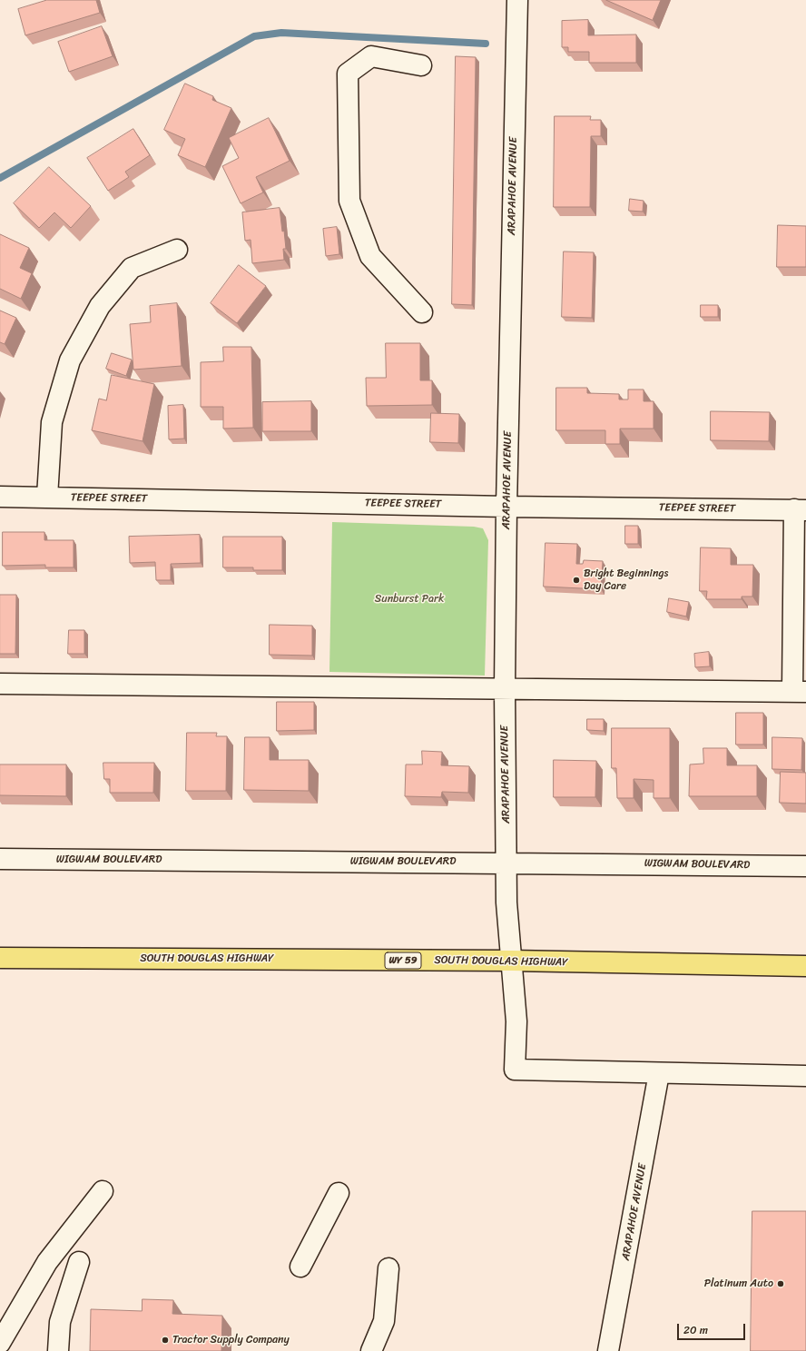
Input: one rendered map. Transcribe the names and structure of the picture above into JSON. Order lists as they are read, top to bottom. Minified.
{"streets":{"highway":["SOUTH DOUGLAS HIGHWAY","WY 59"],"street":["ARAPAHOE AVENUE","TEEPEE STREET","WIGWAM BOULEVARD"]},"crossings":[["ARAPAHOE AVENUE","TEEPEE STREET"],["ARAPAHOE AVENUE","WIGWAM BOULEVARD"],["ARAPAHOE AVENUE","SOUTH DOUGLAS HIGHWAY"]],"parks":["Sunburst Park"],"places":["Bright Beginnings Day Care","Platinum Auto","Tractor Supply Company"],"scale_bar":"20 m"}
